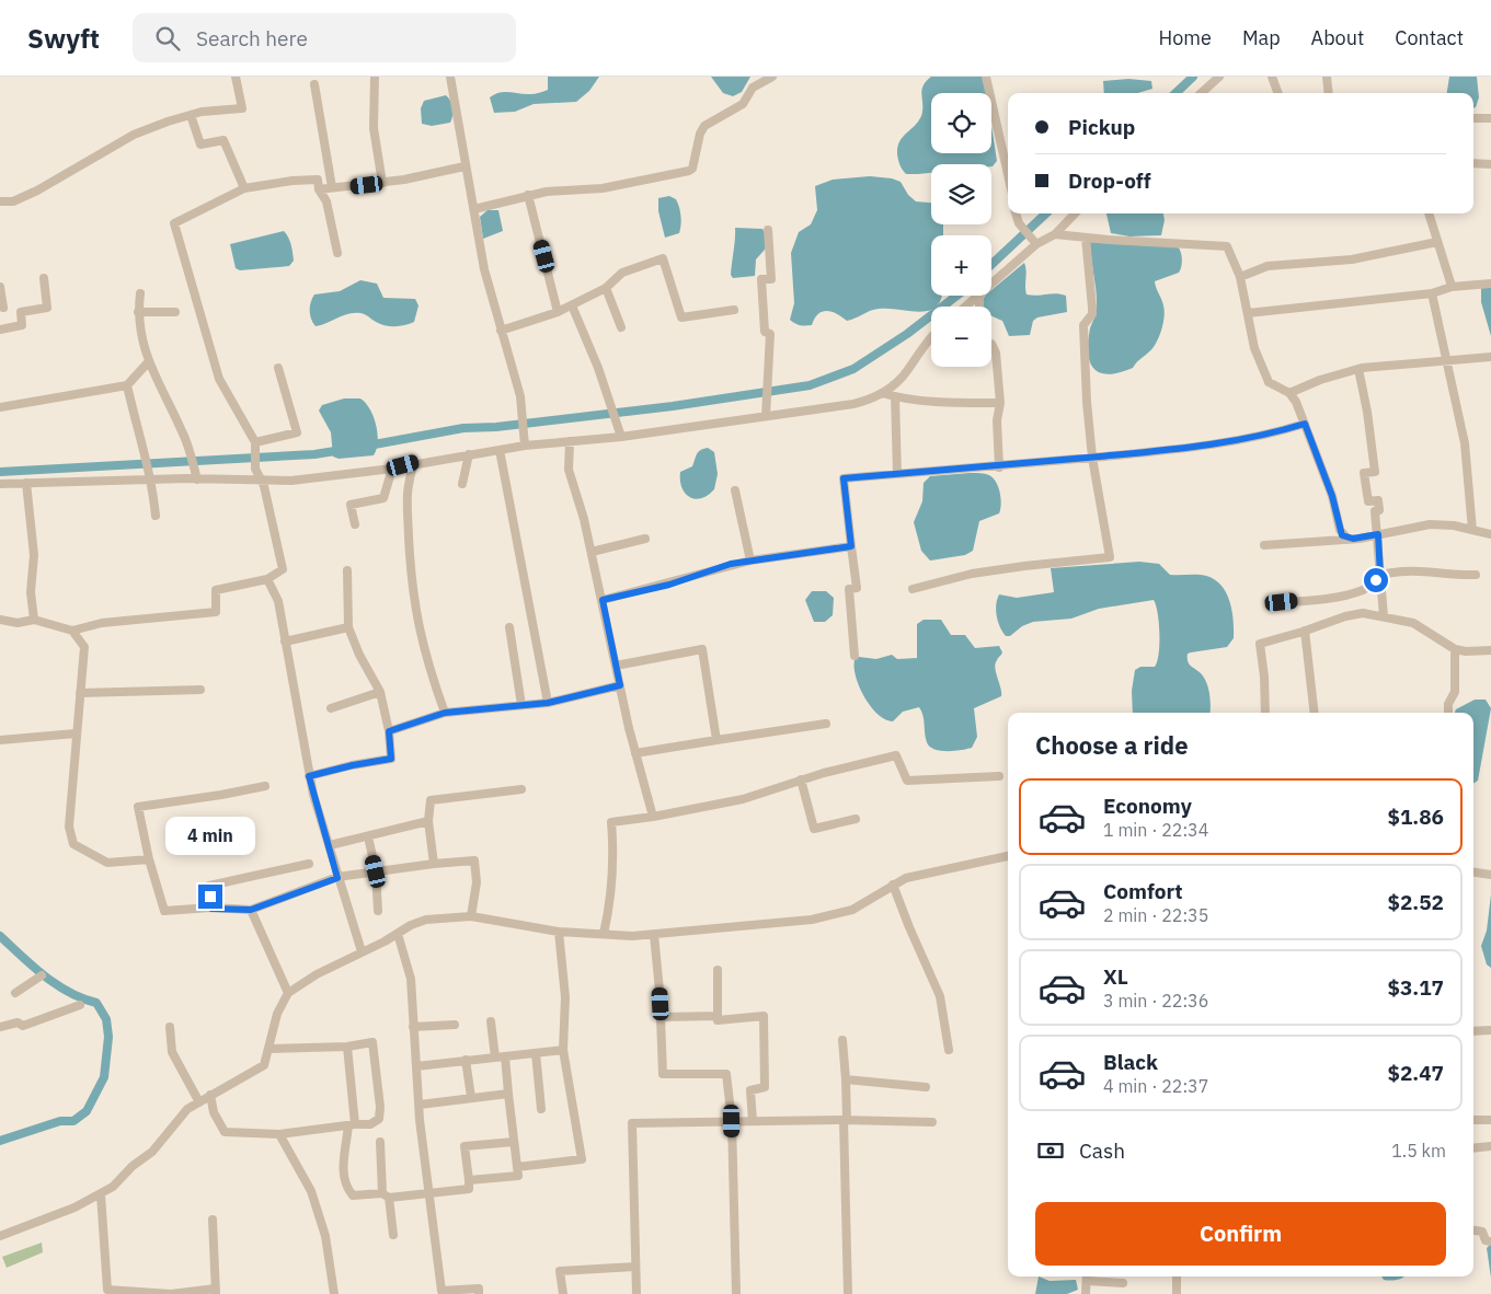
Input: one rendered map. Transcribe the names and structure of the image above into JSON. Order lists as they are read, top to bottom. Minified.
{"page":{"header":"Swyft","search":"Search here","nav":["Home","Map","About","Contact"],"map_buttons":["+","−"],"banner":["Pickup","Drop-off"],"heading":"Choose a ride","list":[{"name":"Economy","note":"1 min · 22:34","value":"$1.86"},{"name":"Comfort","note":"2 min · 22:35","value":"$2.52"},{"name":"XL","note":"3 min · 22:36","value":"$3.17"},{"name":"Black","note":"4 min · 22:37","value":"$2.47"}],"bubble":"4 min","pay":["Cash","1.5 km"],"buttons":"Confirm"}}
